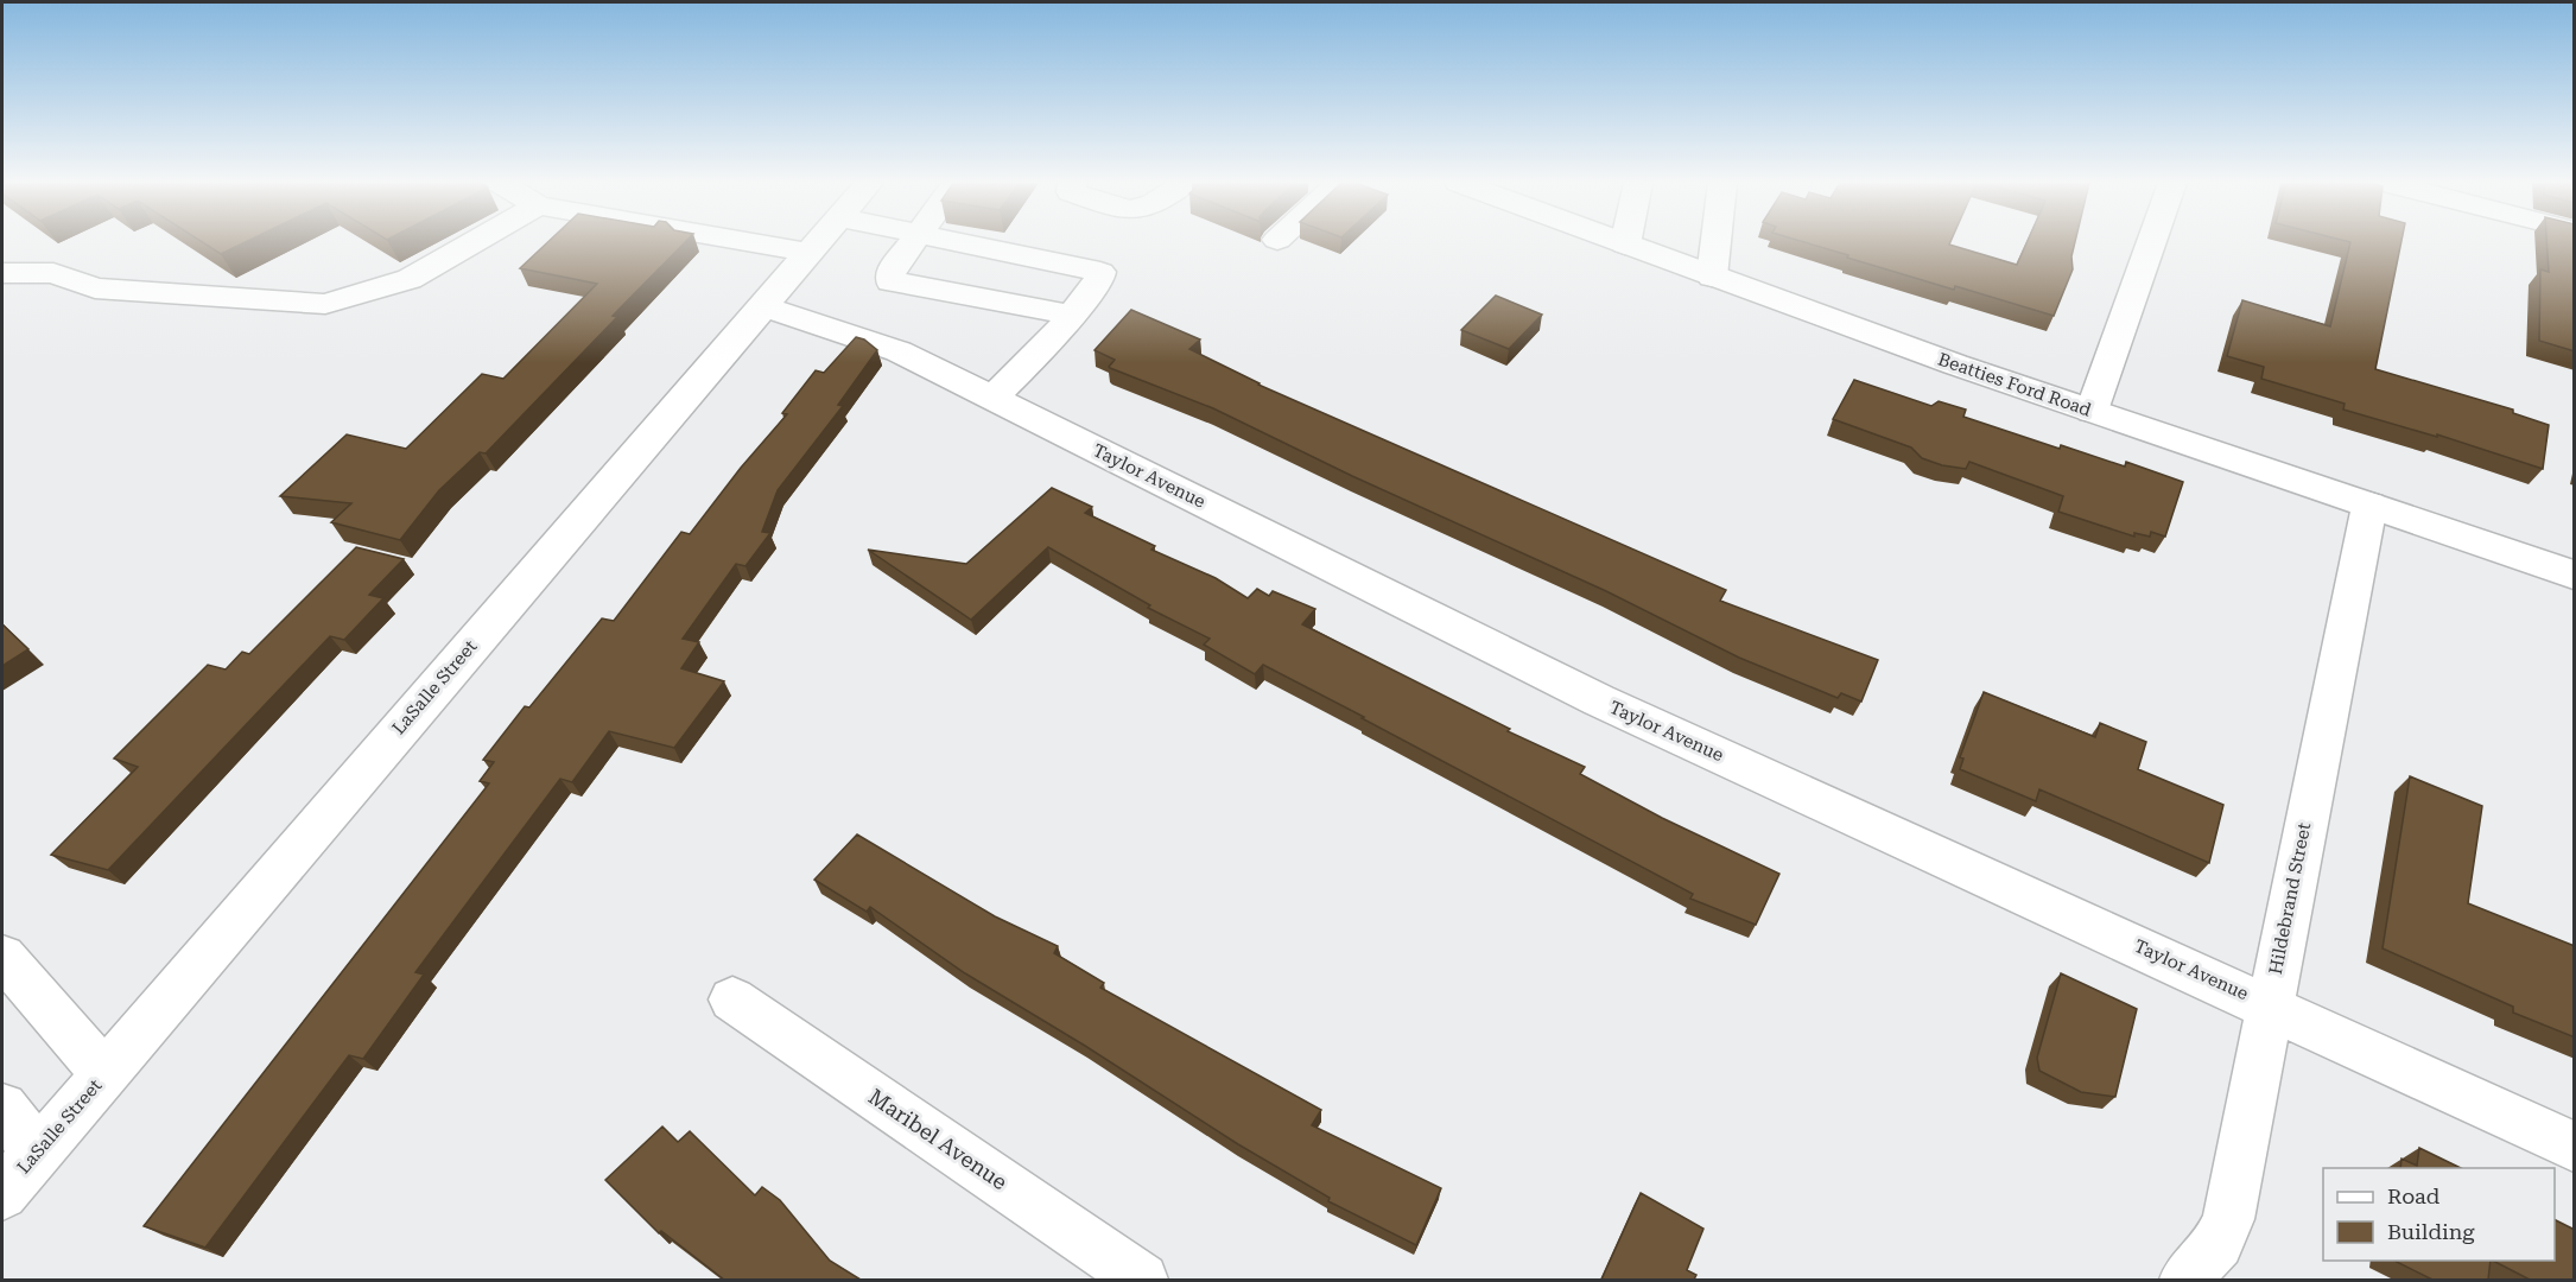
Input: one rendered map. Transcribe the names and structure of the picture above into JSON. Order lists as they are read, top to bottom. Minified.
{"streets":{"street":["Beatties Ford Road","Taylor Avenue","LaSalle Street","Hildebrand Street","Maribel Avenue"]},"crossings":[["Beatties Ford Road","Hildebrand Street"],["Taylor Avenue","LaSalle Street"],["Taylor Avenue","Hildebrand Street"]],"legend":["Road","Building"]}
